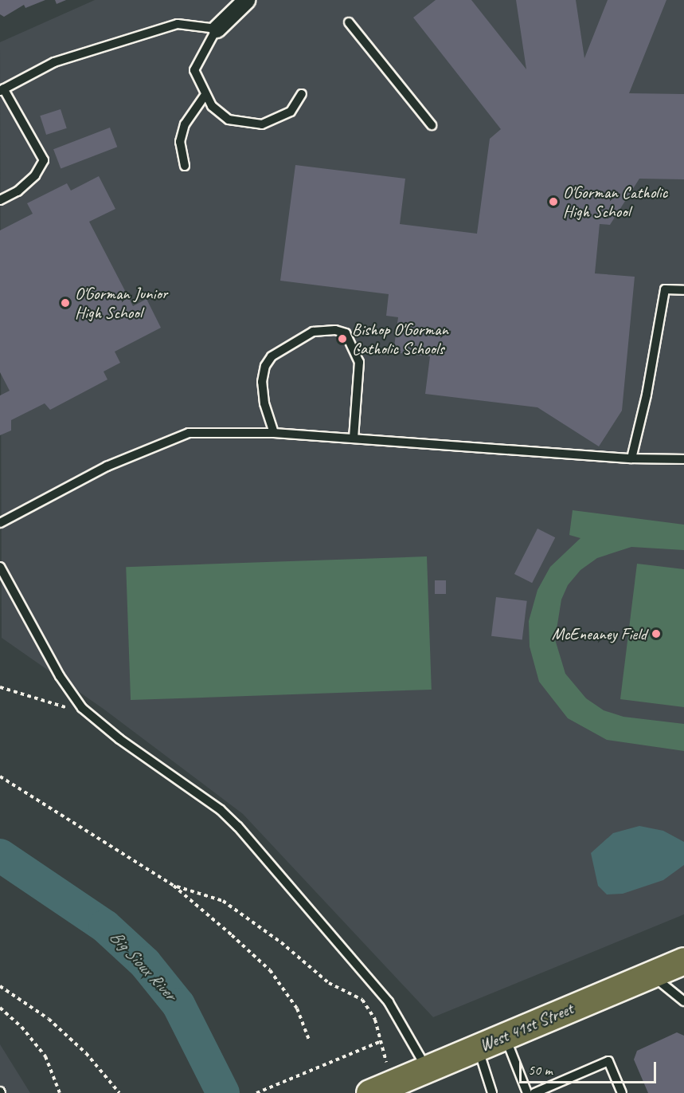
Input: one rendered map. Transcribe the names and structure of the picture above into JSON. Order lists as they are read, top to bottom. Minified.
{"streets":{"main road":["West 41st Street"]},"water":["Big Sioux River"],"places":["O'Gorman Catholic High School","O'Gorman Junior High School","Bishop O'Gorman Catholic Schools","McEneaney Field"],"scale_bar":"50 m"}
